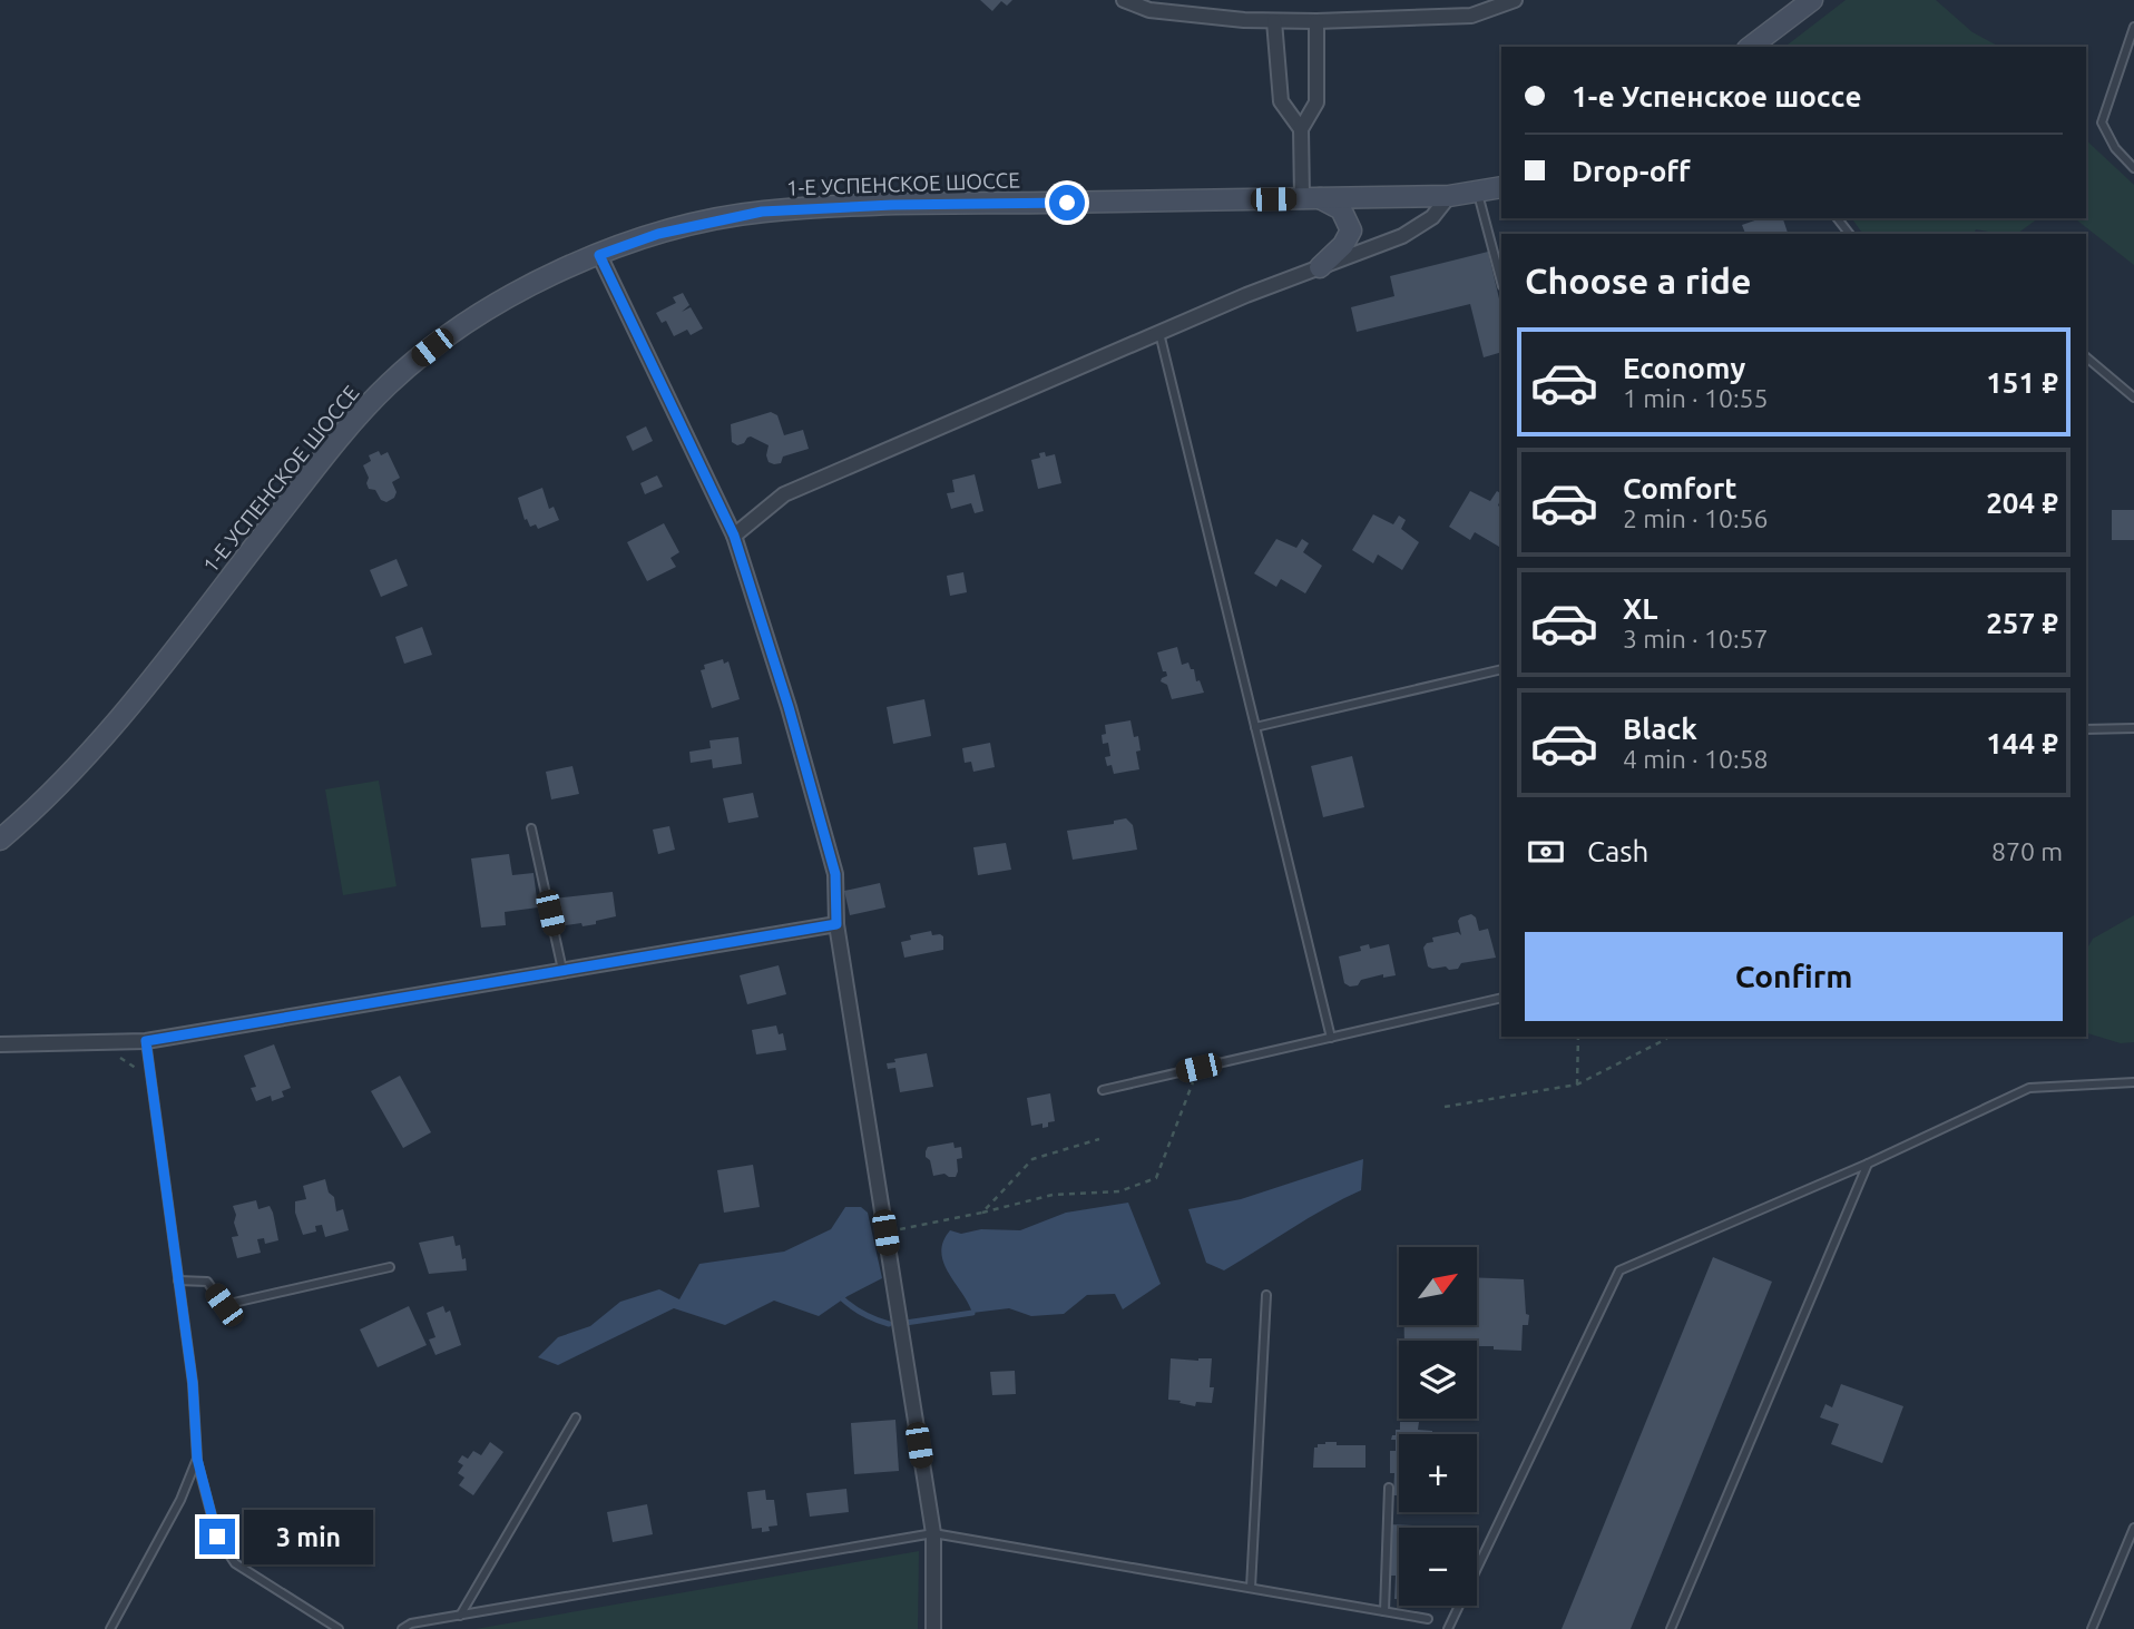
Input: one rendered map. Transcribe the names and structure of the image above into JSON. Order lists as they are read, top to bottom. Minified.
{"streets":{"main road":["1-Е УСПЕНСКОЕ ШОССЕ"]},"north":"top right","page":{"banner":["1-е Успенское шоссе","Drop-off"],"heading":"Choose a ride","list":[{"name":"Economy","note":"1 min · 10:55","value":"151 ₽"},{"name":"Comfort","note":"2 min · 10:56","value":"204 ₽"},{"name":"XL","note":"3 min · 10:57","value":"257 ₽"},{"name":"Black","note":"4 min · 10:58","value":"144 ₽"}],"pay":["Cash","870 m"],"buttons":"Confirm","map_buttons":["+","−"],"bubble":"3 min"}}
